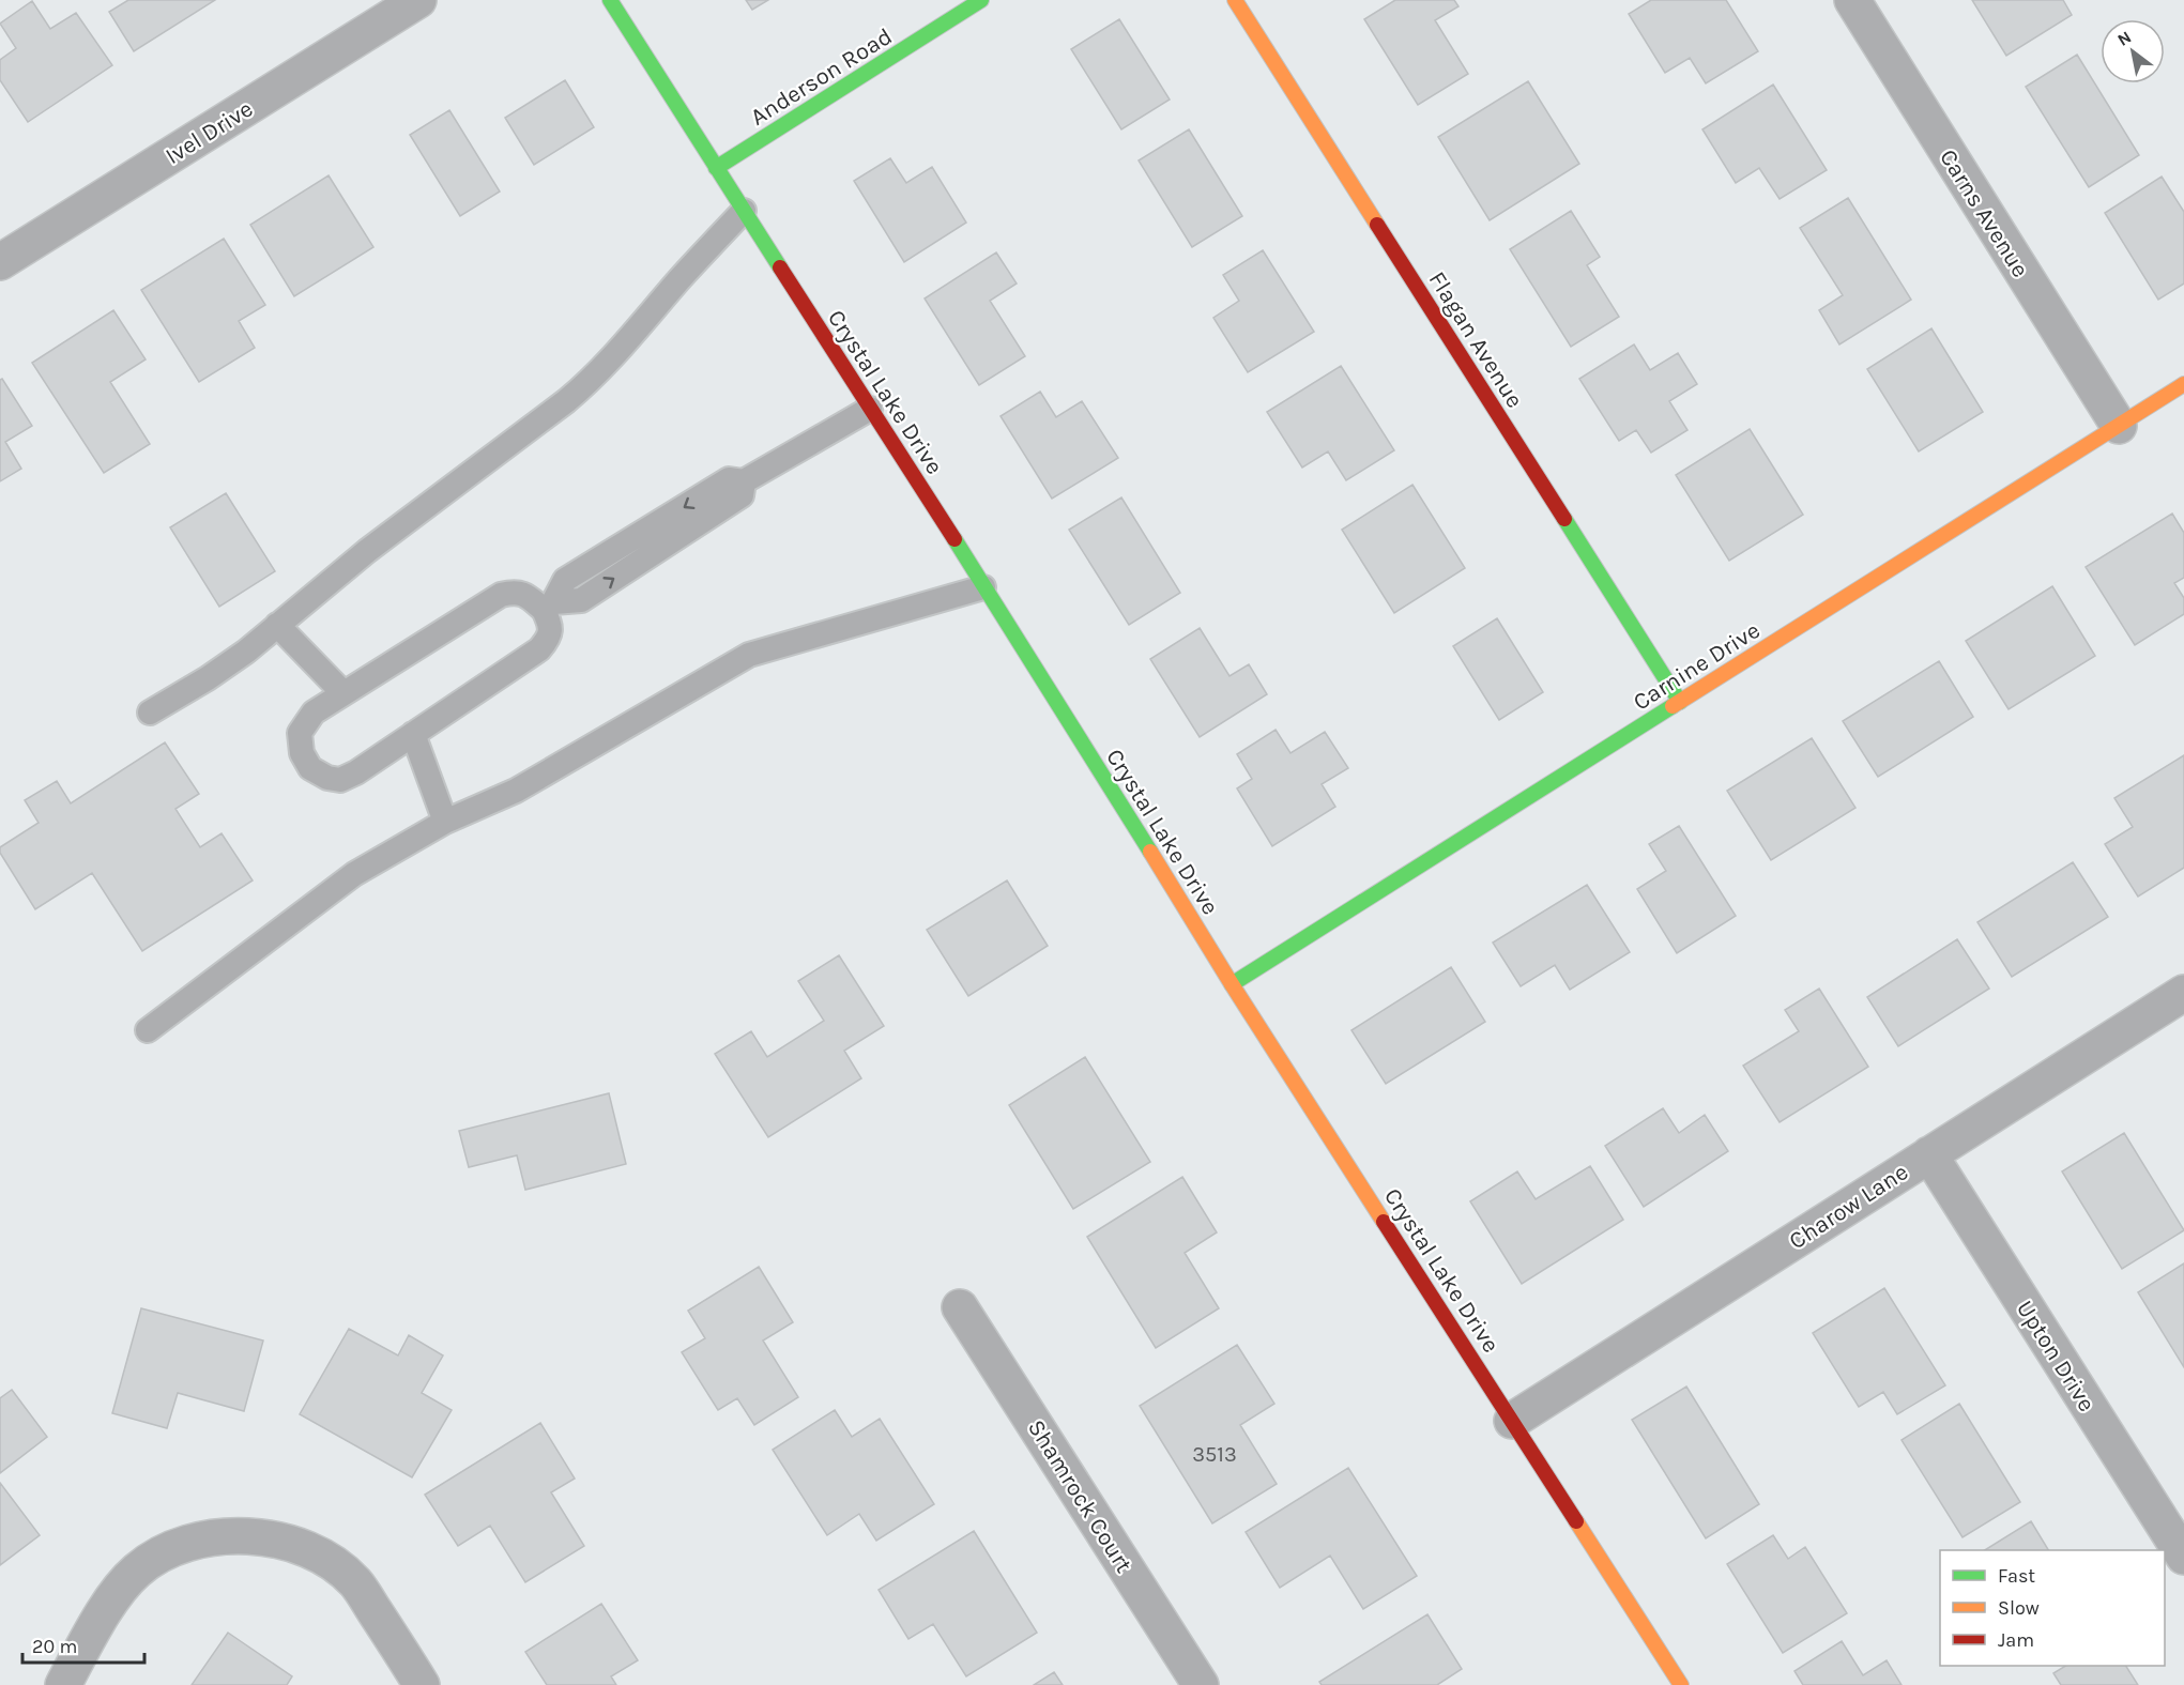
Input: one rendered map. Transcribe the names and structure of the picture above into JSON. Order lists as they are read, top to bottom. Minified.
{"streets":{"street":["Anderson Road","Ivel Drive","Carns Avenue","Flagan Avenue","Crystal Lake Drive","Carnine Drive","Charow Lane","Upton Drive","Shamrock Court"]},"crossings":[["Anderson Road","Crystal Lake Drive"],["Carns Avenue","Carnine Drive"],["Flagan Avenue","Carnine Drive"],["Crystal Lake Drive","Carnine Drive"],["Crystal Lake Drive","Charow Lane"],["Charow Lane","Upton Drive"]],"house_numbers":["3513"],"legend":["Fast","Slow","Jam"],"scale_bar":"20 m","north":"top left"}
